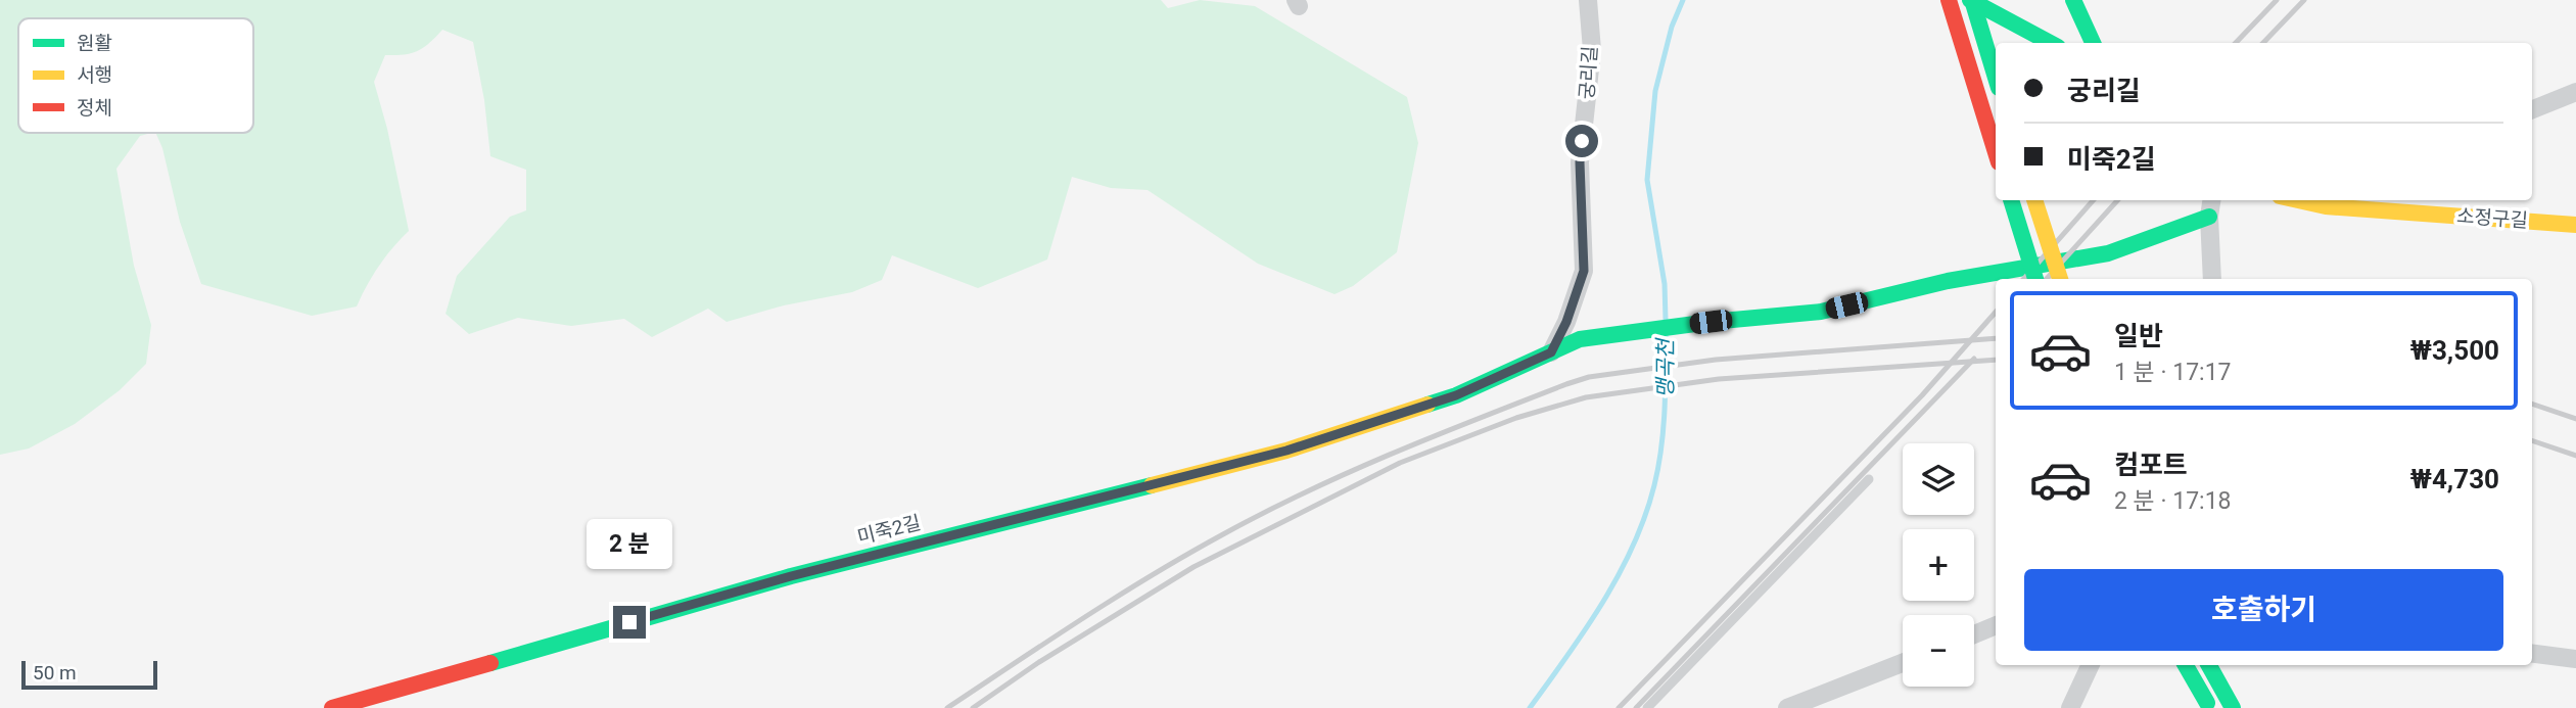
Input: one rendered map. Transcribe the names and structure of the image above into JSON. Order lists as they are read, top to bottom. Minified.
{"streets":{"street":["궁리길","소정구길","미죽2길"]},"crossings":[["궁리길","미죽2길"]],"water":["맹곡천"],"legend":["원활","서행","정체"],"scale_bar":"50 m","page":{"banner":["궁리길","미죽2길"],"list":[{"name":"일반","note":"1 분 · 17:17","value":"₩3,500"},{"name":"컴포트","note":"2 분 · 17:18","value":"₩4,730"}],"map_buttons":["+","−"],"bubble":"2 분","buttons":"호출하기","scale":"50 m"}}
